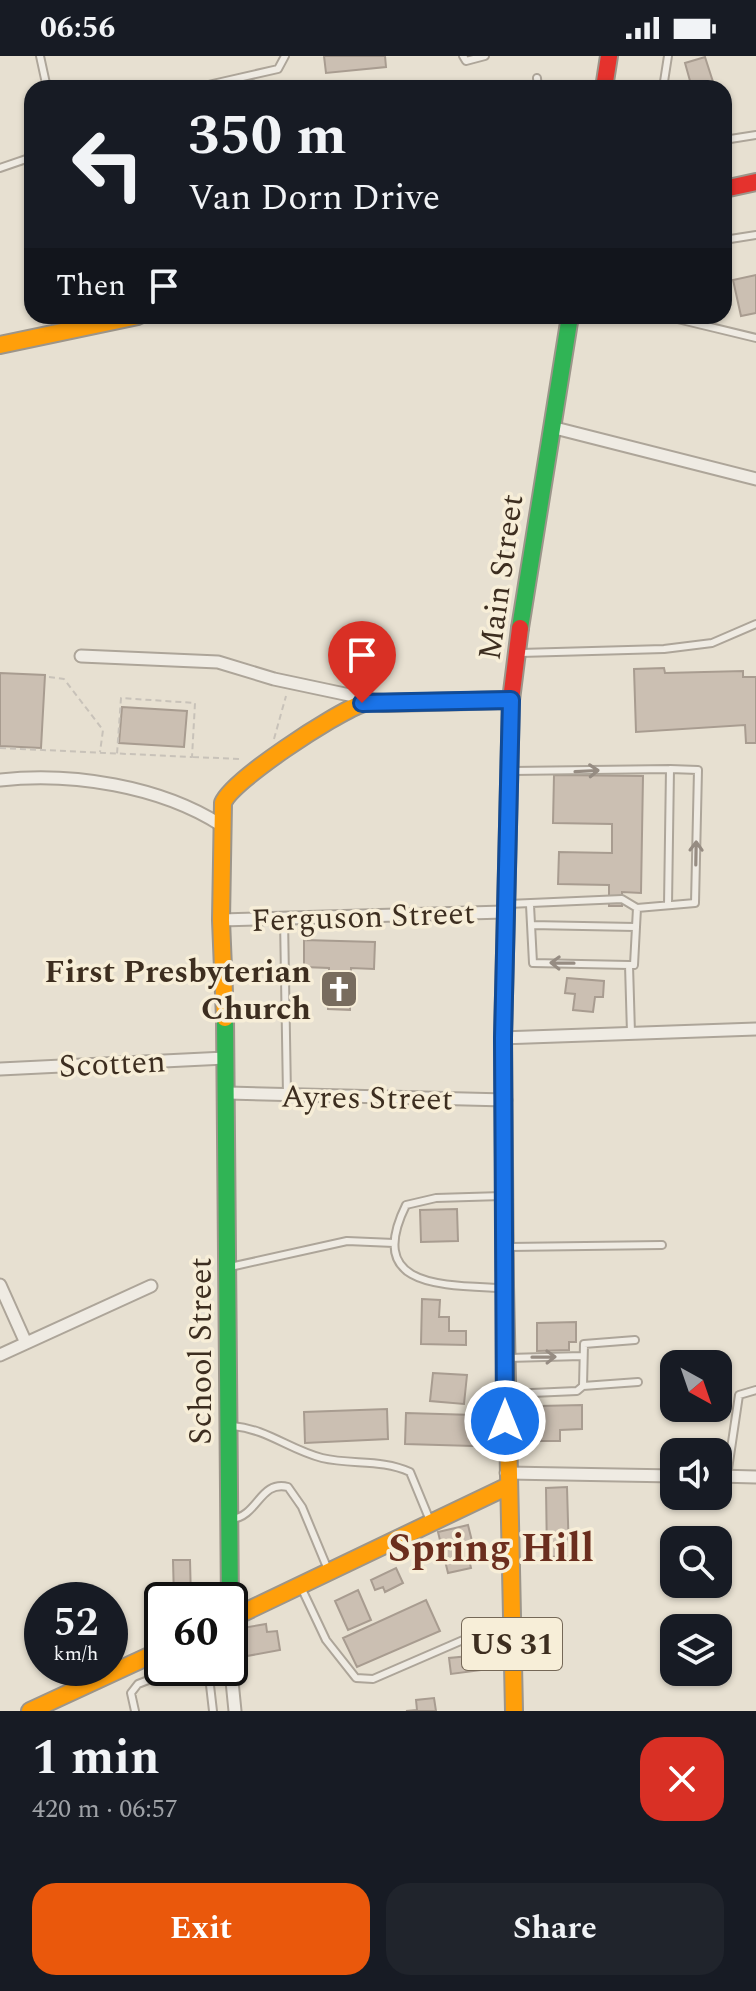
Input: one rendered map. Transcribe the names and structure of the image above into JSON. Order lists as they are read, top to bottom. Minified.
{"streets":{"street":["Main Street","Ferguson Street","Scotten","Ayres Street","School Street","US 31"]},"crossings":[["Main Street","Ferguson Street"],["Main Street","Ayres Street"],["Main Street","School Street"],["Ferguson Street","School Street"],["Scotten","School Street"],["Ayres Street","School Street"]],"districts":["Spring Hill"],"places":{"church":["First Presbyterian Church"]},"north":"bottom right","page":{"status":"06:56","turn":["350 m","Van Dorn Drive"],"then":"Then","speed":"52 km/h","limit":"60","heading":["1 min","420 m · 06:57"],"buttons":["Exit","Share"]}}
